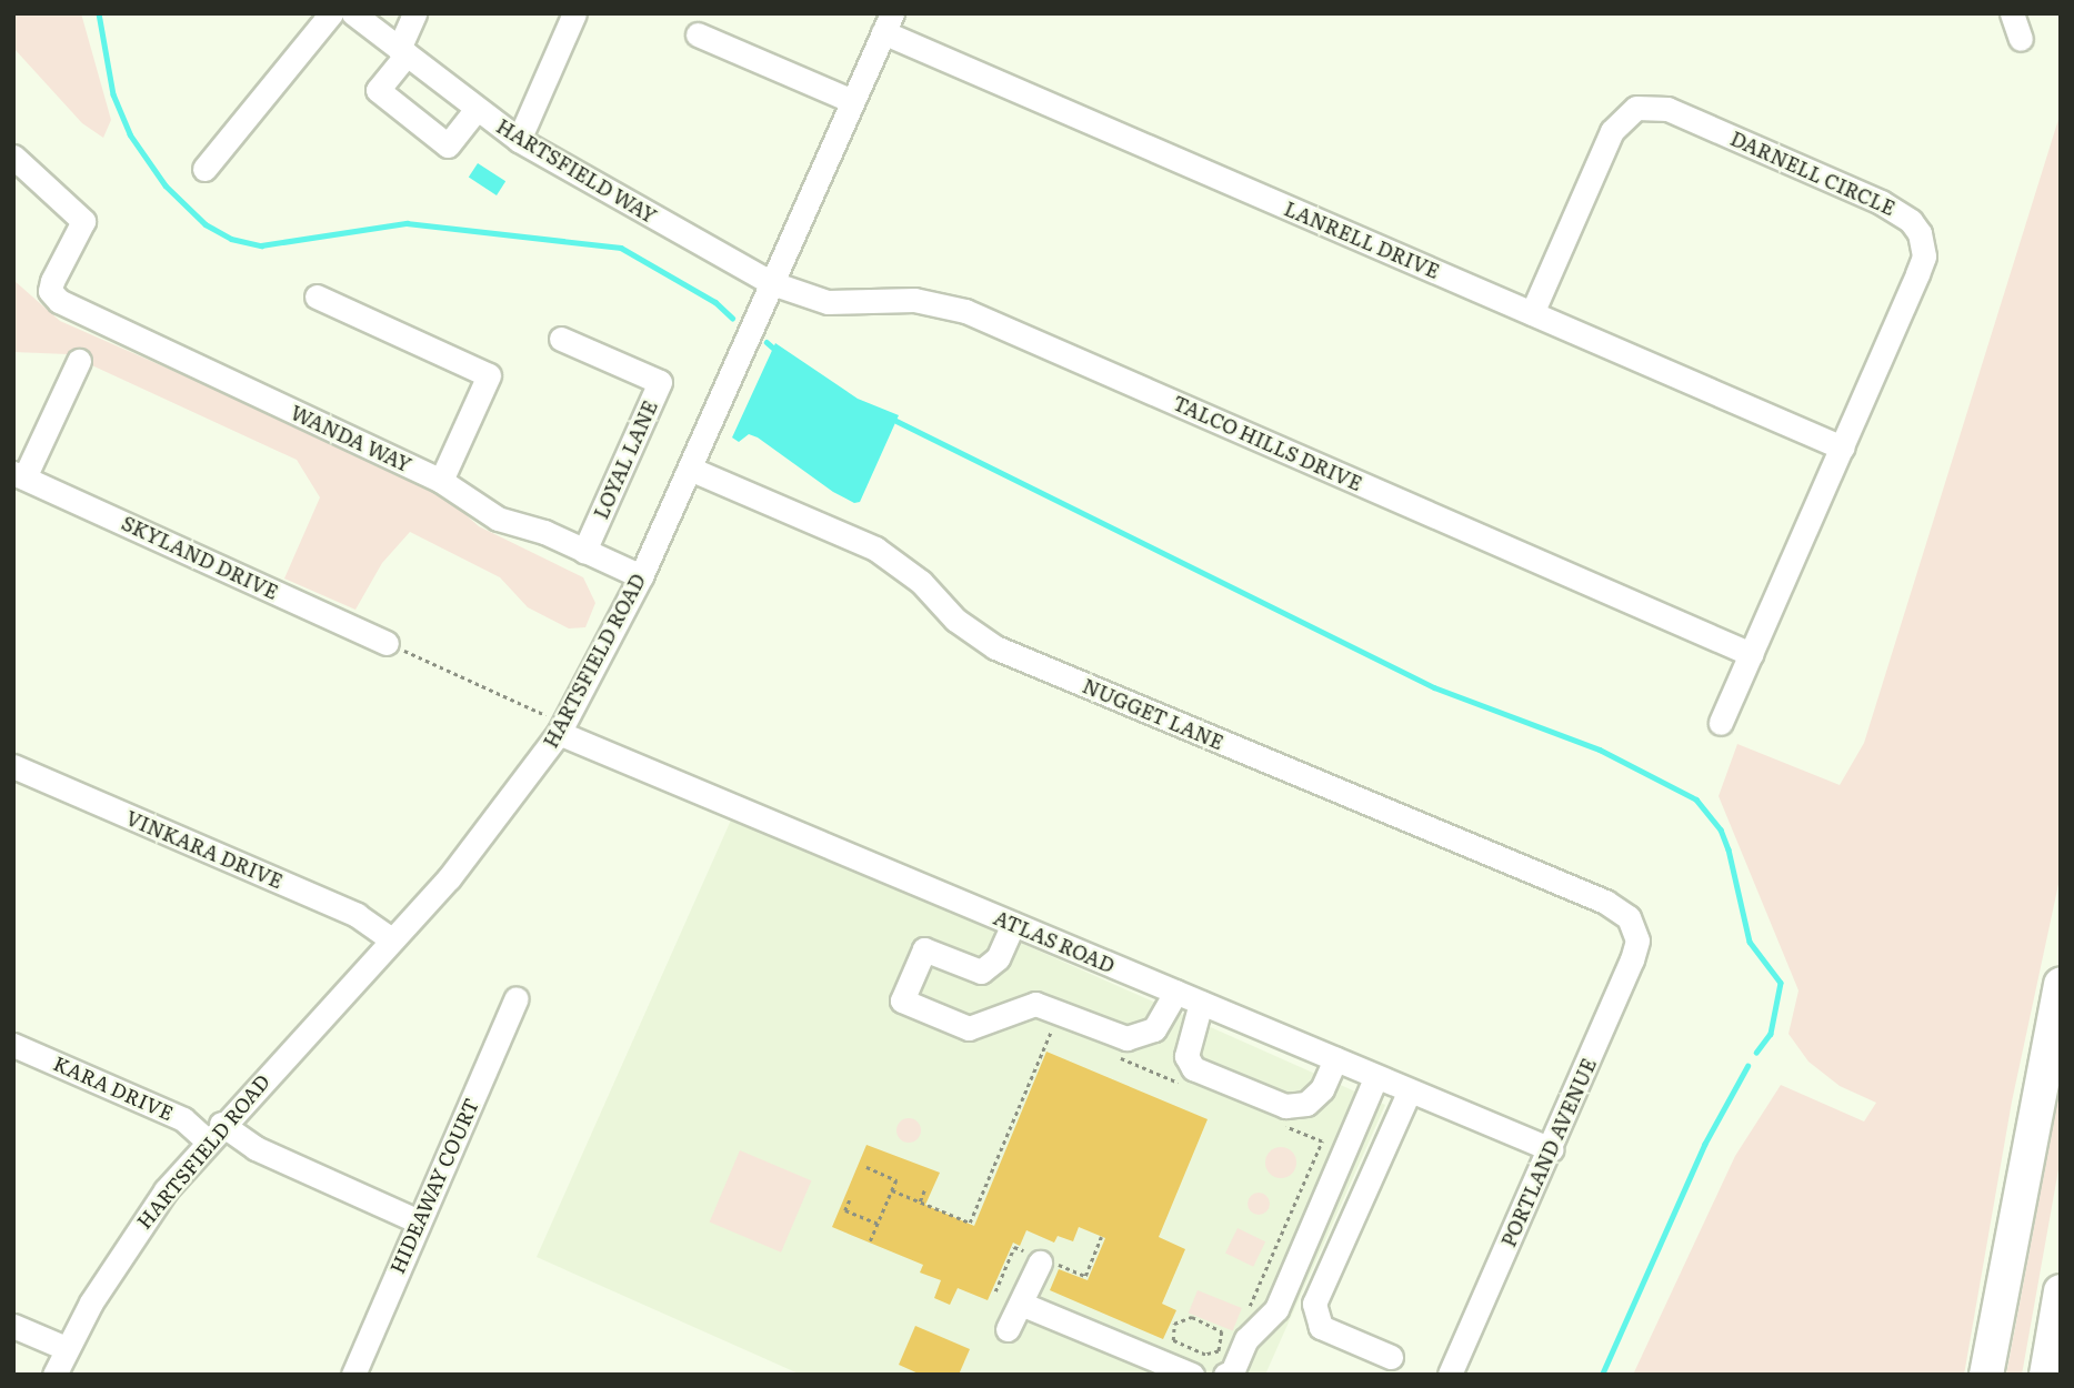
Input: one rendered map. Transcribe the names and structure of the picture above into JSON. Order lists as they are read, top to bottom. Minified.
{"streets":{"street":["HARTSFIELD WAY","DARNELL CIRCLE","LANRELL DRIVE","WANDA WAY","TALCO HILLS DRIVE","LOYAL LANE","SKYLAND DRIVE","HARTSFIELD ROAD","NUGGET LANE","VINKARA DRIVE","ATLAS ROAD","KARA DRIVE","PORTLAND AVENUE","HIDEAWAY COURT"]},"crossings":[["HARTSFIELD WAY","TALCO HILLS DRIVE"],["HARTSFIELD WAY","HARTSFIELD ROAD"],["DARNELL CIRCLE","LANRELL DRIVE"],["DARNELL CIRCLE","TALCO HILLS DRIVE"],["LANRELL DRIVE","HARTSFIELD ROAD"],["WANDA WAY","LOYAL LANE"],["WANDA WAY","HARTSFIELD ROAD"],["TALCO HILLS DRIVE","HARTSFIELD ROAD"],["HARTSFIELD ROAD","NUGGET LANE"],["HARTSFIELD ROAD","VINKARA DRIVE"],["HARTSFIELD ROAD","ATLAS ROAD"],["HARTSFIELD ROAD","KARA DRIVE"],["NUGGET LANE","PORTLAND AVENUE"],["ATLAS ROAD","PORTLAND AVENUE"],["KARA DRIVE","HIDEAWAY COURT"]]}
